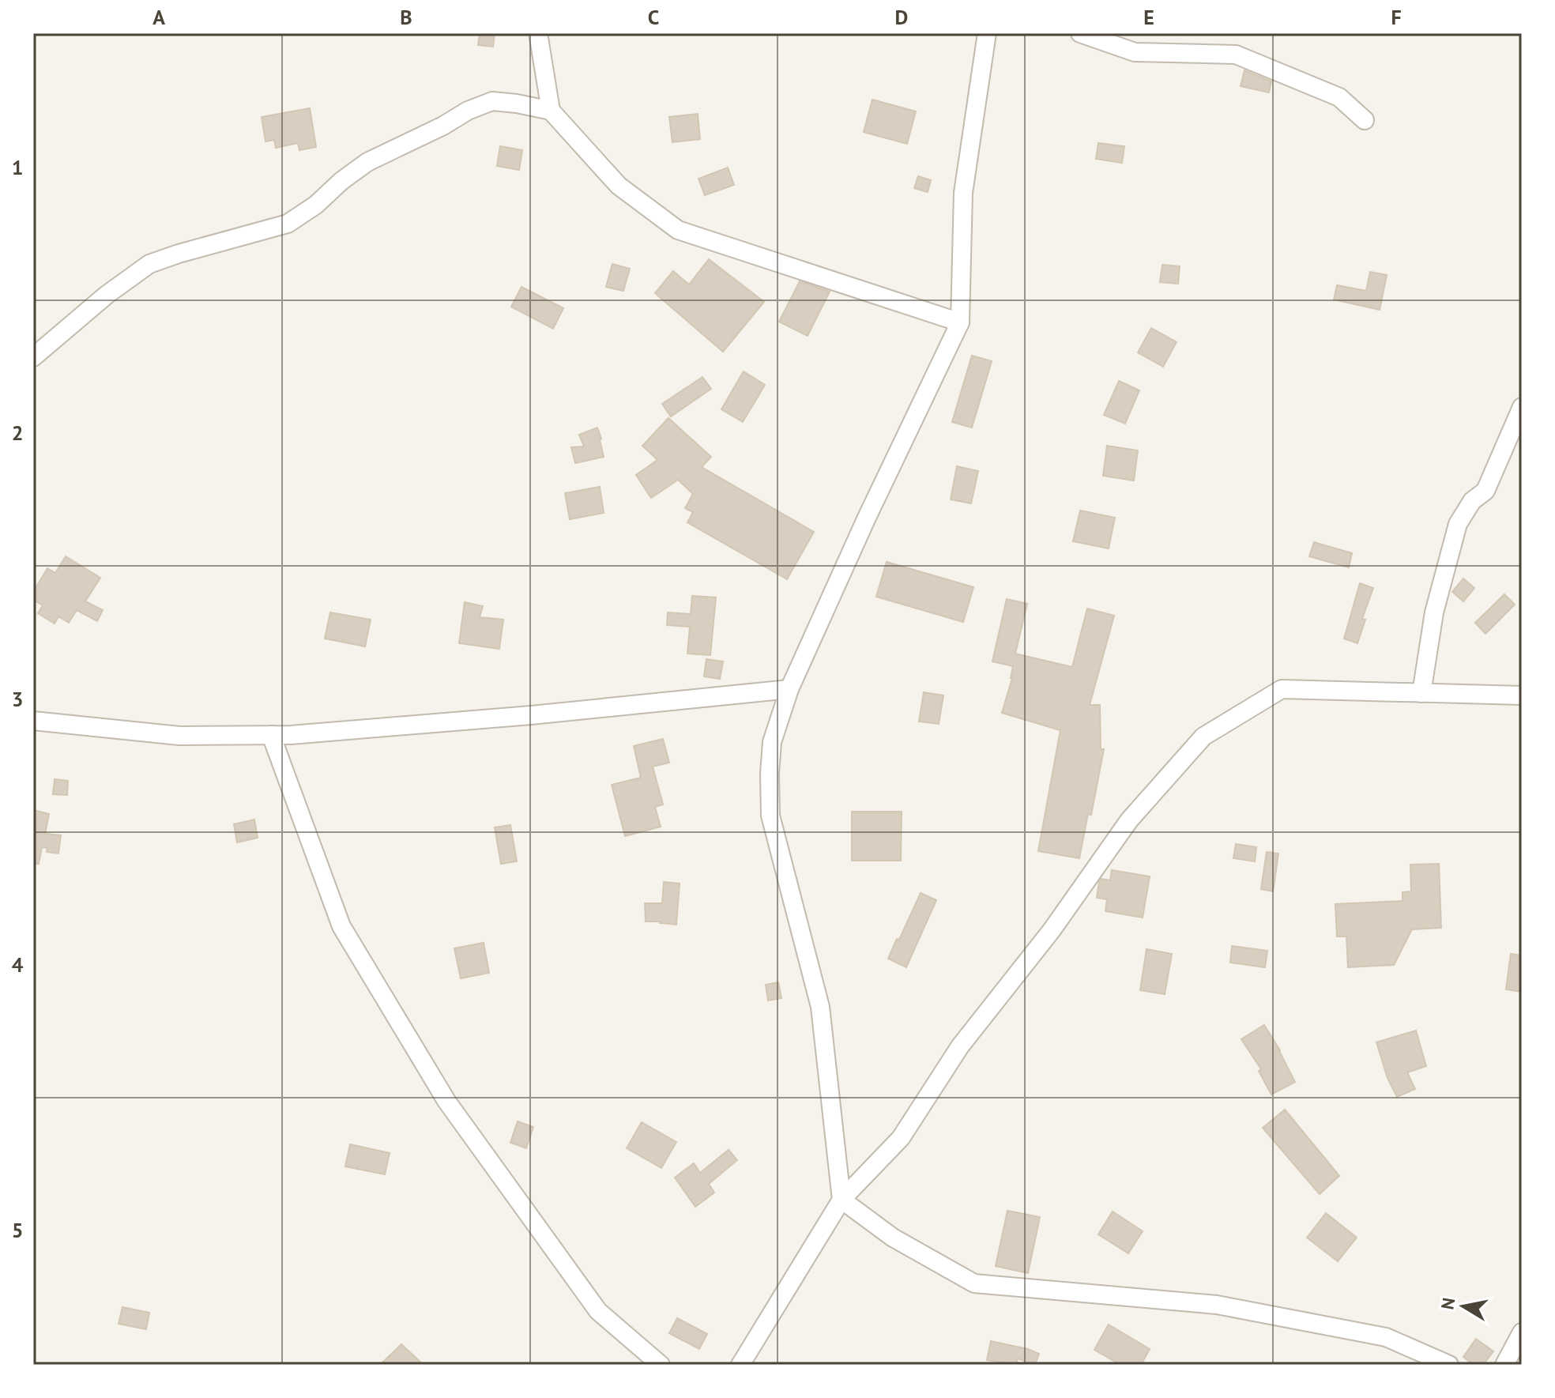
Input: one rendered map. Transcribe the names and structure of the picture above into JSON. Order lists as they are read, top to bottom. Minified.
{"north":"left","grid":{"columns":["A","B","C","D","E","F"],"rows":["1","2","3","4","5"]}}
